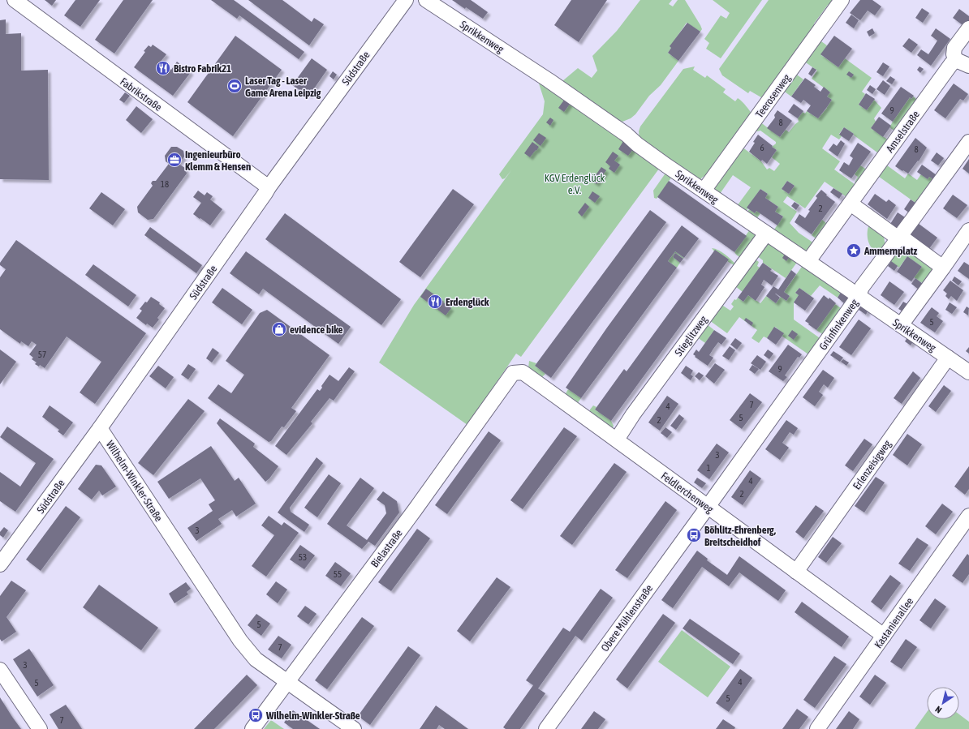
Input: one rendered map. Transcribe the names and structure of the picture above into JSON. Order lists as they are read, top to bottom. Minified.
{"streets":{"street":["Sprikkenweg","Südstraße","Fabrikstraße","Teerosenweg","Amselstraße","Grünfinkenweg","Stieglitzweg","Erlenzeisigweg","Wilhelm-Winkler-Straße","Feldlerchenweg","Bielastraße","Obere Mühlenstraße","Kastanienallee"]},"crossings":[["Sprikkenweg","Teerosenweg"],["Sprikkenweg","Grünfinkenweg"],["Sprikkenweg","Stieglitzweg"],["Sprikkenweg","Erlenzeisigweg"],["Südstraße","Fabrikstraße"],["Südstraße","Wilhelm-Winkler-Straße"],["Grünfinkenweg","Feldlerchenweg"],["Grünfinkenweg","Obere Mühlenstraße"],["Stieglitzweg","Feldlerchenweg"],["Erlenzeisigweg","Feldlerchenweg"],["Wilhelm-Winkler-Straße","Bielastraße"],["Feldlerchenweg","Bielastraße"],["Feldlerchenweg","Obere Mühlenstraße"],["Feldlerchenweg","Kastanienallee"]],"parks":["KGV Erdenglück e.V."],"places":{"restaurant":["Bistro Fabrik21","Erdenglück"],"sports":["Laser Tag - Laser Game Arena Leipzig"],"office":["Ingenieurbüro Klemm & Hensen"],"place":["Ammernplatz"],"shop":["evidence bike"],"bus stop":["Böhlitz-Ehrenberg, Breitscheidhof","Wilhelm-Winkler-Straße"]},"house_numbers":["9","8","6","8","18","2","5","57","9","7","4","5","2","3","1","4","2","3","53","55","5","7","3","4","5","5","7"],"north":"bottom left"}
